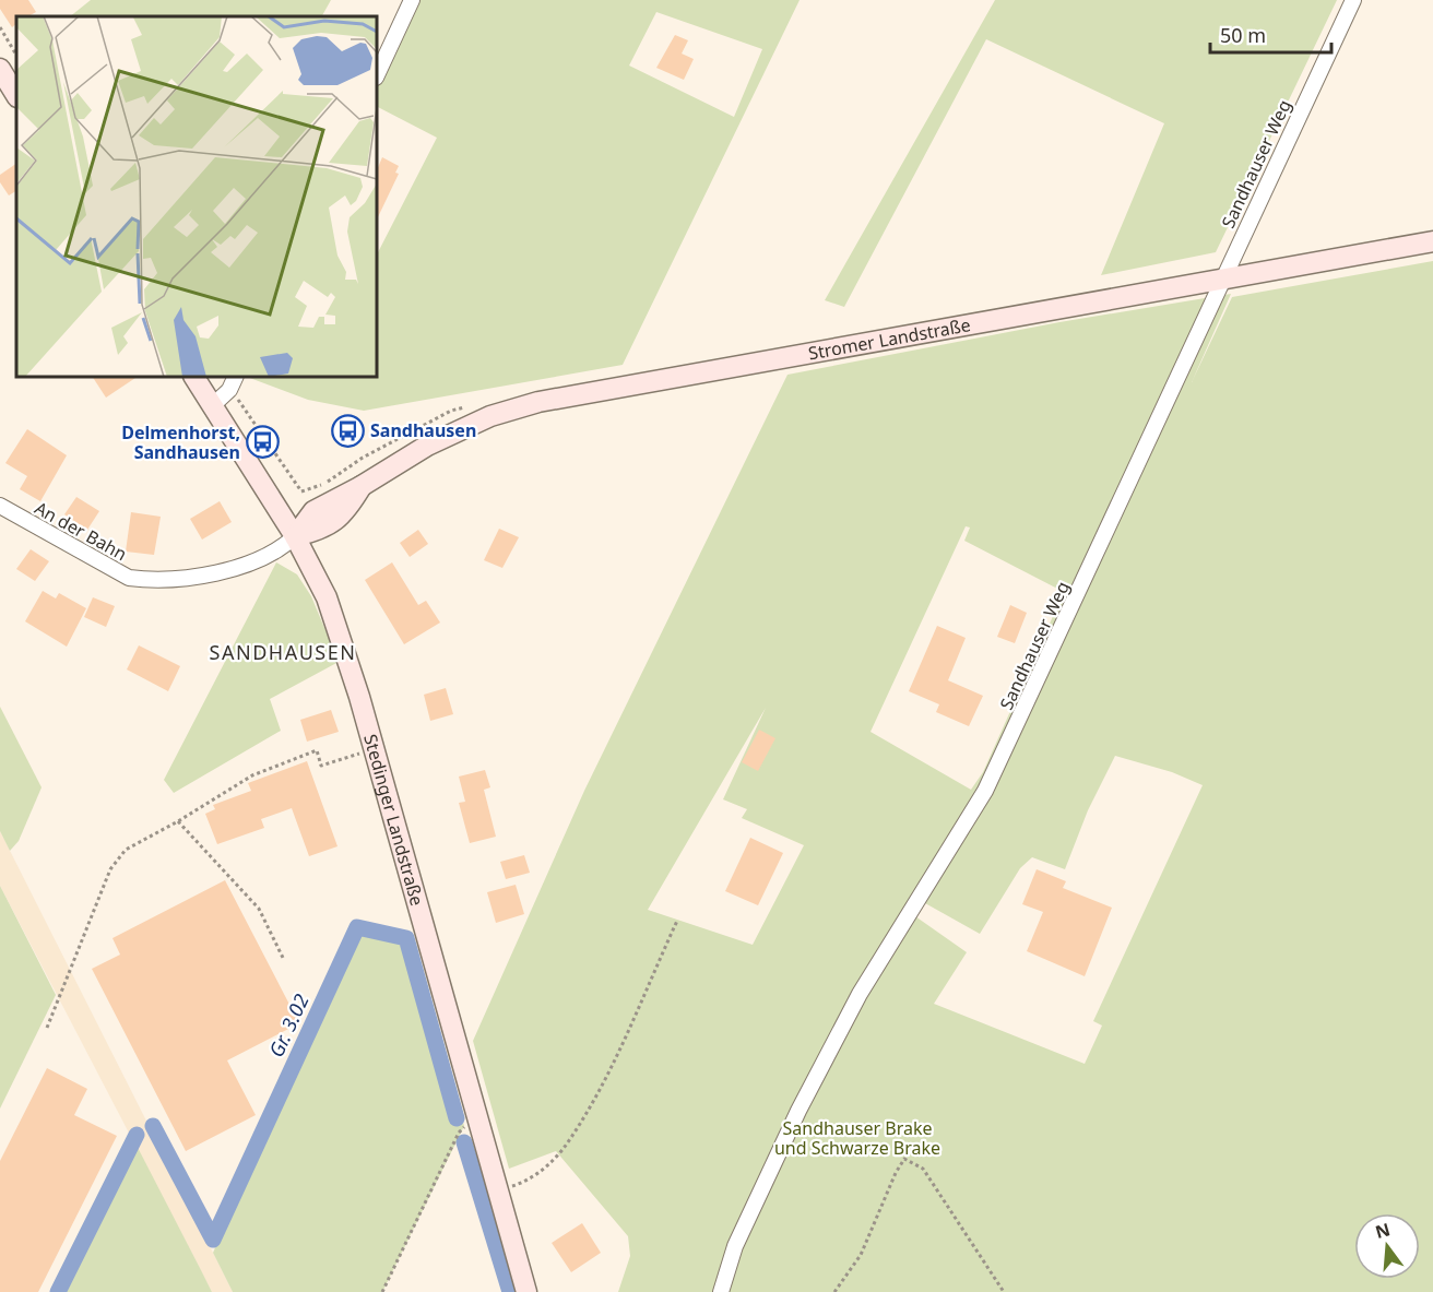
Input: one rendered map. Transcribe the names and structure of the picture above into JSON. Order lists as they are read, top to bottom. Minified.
{"streets":{"main road":["Stromer Landstraße","Stedinger Landstraße"],"street":["Sandhauser Weg","An der Bahn"]},"crossings":[["Sandhauser Weg","Stromer Landstraße"],["Stromer Landstraße","An der Bahn"],["Stromer Landstraße","Stedinger Landstraße"],["An der Bahn","Stedinger Landstraße"]],"districts":["SANDHAUSEN"],"water":["Gr. 3.02"],"parks":["Sandhauser Brake und Schwarze Brake"],"places":{"bus stop":["Sandhausen","Delmenhorst, Sandhausen"]},"scale_bar":"50 m","north":"top"}
